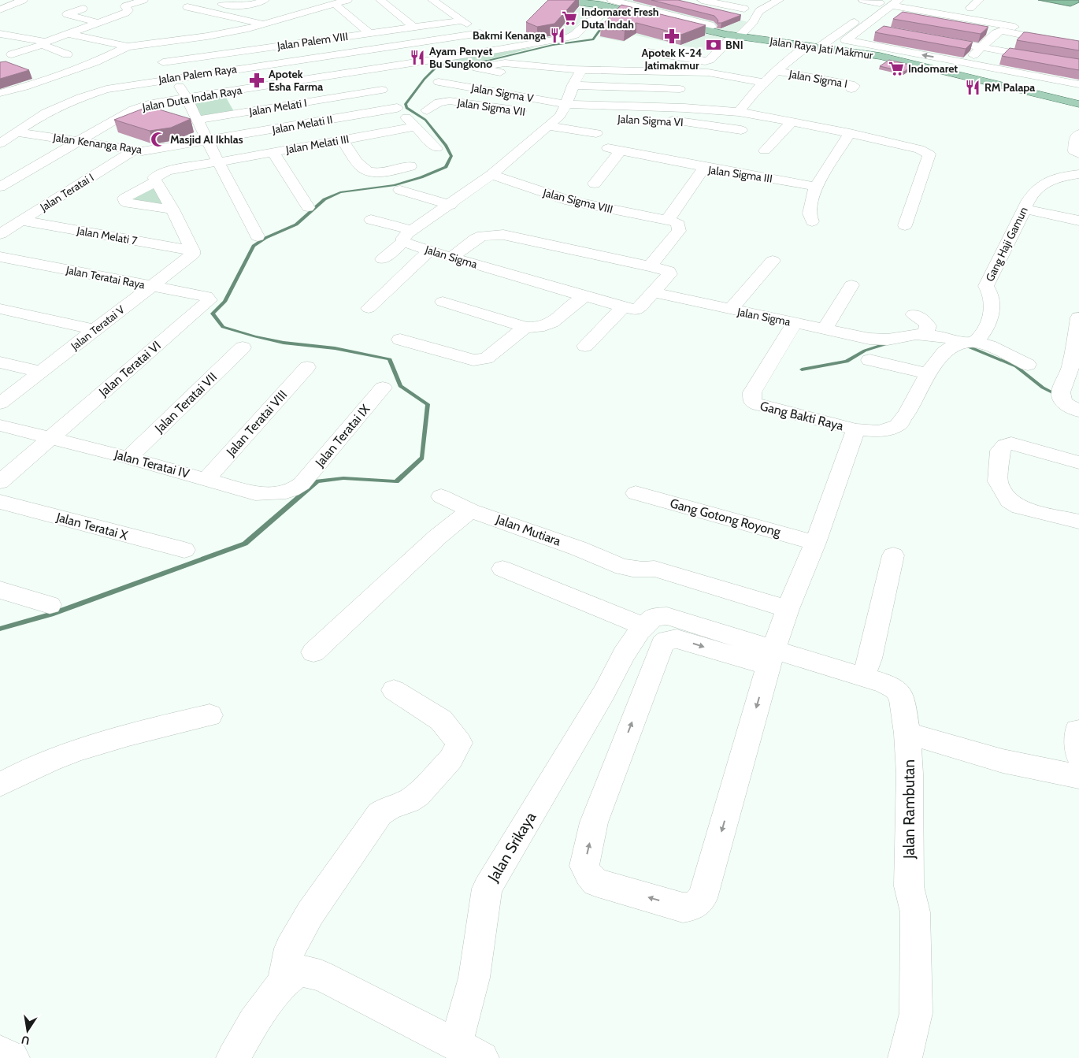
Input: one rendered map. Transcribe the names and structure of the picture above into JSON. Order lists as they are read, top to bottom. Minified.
{"streets":{"main road":["Jalan Raya Jati Makmur"],"street":["Jalan Palem VIII","Jalan Palem Raya","Jalan Sigma I","Jalan Sigma V","Jalan Duta Indah Raya","Jalan Melati I","Jalan Sigma VII","Jalan Sigma VI","Jalan Melati II","Jalan Kenanga Raya","Jalan Melati III","Jalan Sigma III","Jalan Teratai I","Jalan Sigma VIII","Jalan Melati 7","Gang Haji Gamun","Jalan Sigma","Jalan Teratai Raya","Jalan Teratai V","Jalan Teratai VI","Jalan Teratai VII","Gang Bakti Raya","Jalan Teratai VIII","Jalan Teratai IX","Jalan Teratai IV","Gang Gotong Royong","Jalan Teratai X","Jalan Mutiara","Jalan Rambutan","Jalan Srikaya"]},"crossings":[["Jalan Raya Jati Makmur","Jalan Duta Indah Raya"],["Jalan Palem Raya","Jalan Duta Indah Raya"],["Jalan Palem Raya","Jalan Kenanga Raya"],["Jalan Duta Indah Raya","Jalan Kenanga Raya"],["Jalan Melati II","Jalan Kenanga Raya"],["Jalan Kenanga Raya","Jalan Teratai I"],["Jalan Sigma III","Jalan Sigma VIII"],["Jalan Teratai I","Jalan Melati 7"],["Jalan Melati 7","Jalan Teratai V"],["Gang Haji Gamun","Jalan Sigma"],["Gang Haji Gamun","Gang Bakti Raya"],["Jalan Sigma","Gang Bakti Raya"],["Jalan Teratai Raya","Jalan Teratai V"],["Jalan Teratai Raya","Jalan Teratai VI"],["Jalan Teratai VI","Jalan Teratai IV"],["Jalan Teratai VII","Jalan Teratai IV"],["Jalan Teratai VIII","Jalan Teratai IV"],["Jalan Teratai IX","Jalan Teratai IV"],["Jalan Rambutan","Jalan Srikaya"]],"places":{"supermarket":["Indomaret Fresh Duta Indah","Indomaret"],"restaurant":["Bakmi Kenanga","Ayam Penyet Bu Sungkono","RM Palapa"],"pharmacy":["Apotek K-24 Jatimakmur","Apotek Esha Farma"],"bank":["BNI"],"mosque":["Masjid Al Ikhlas"]},"north":"bottom"}
